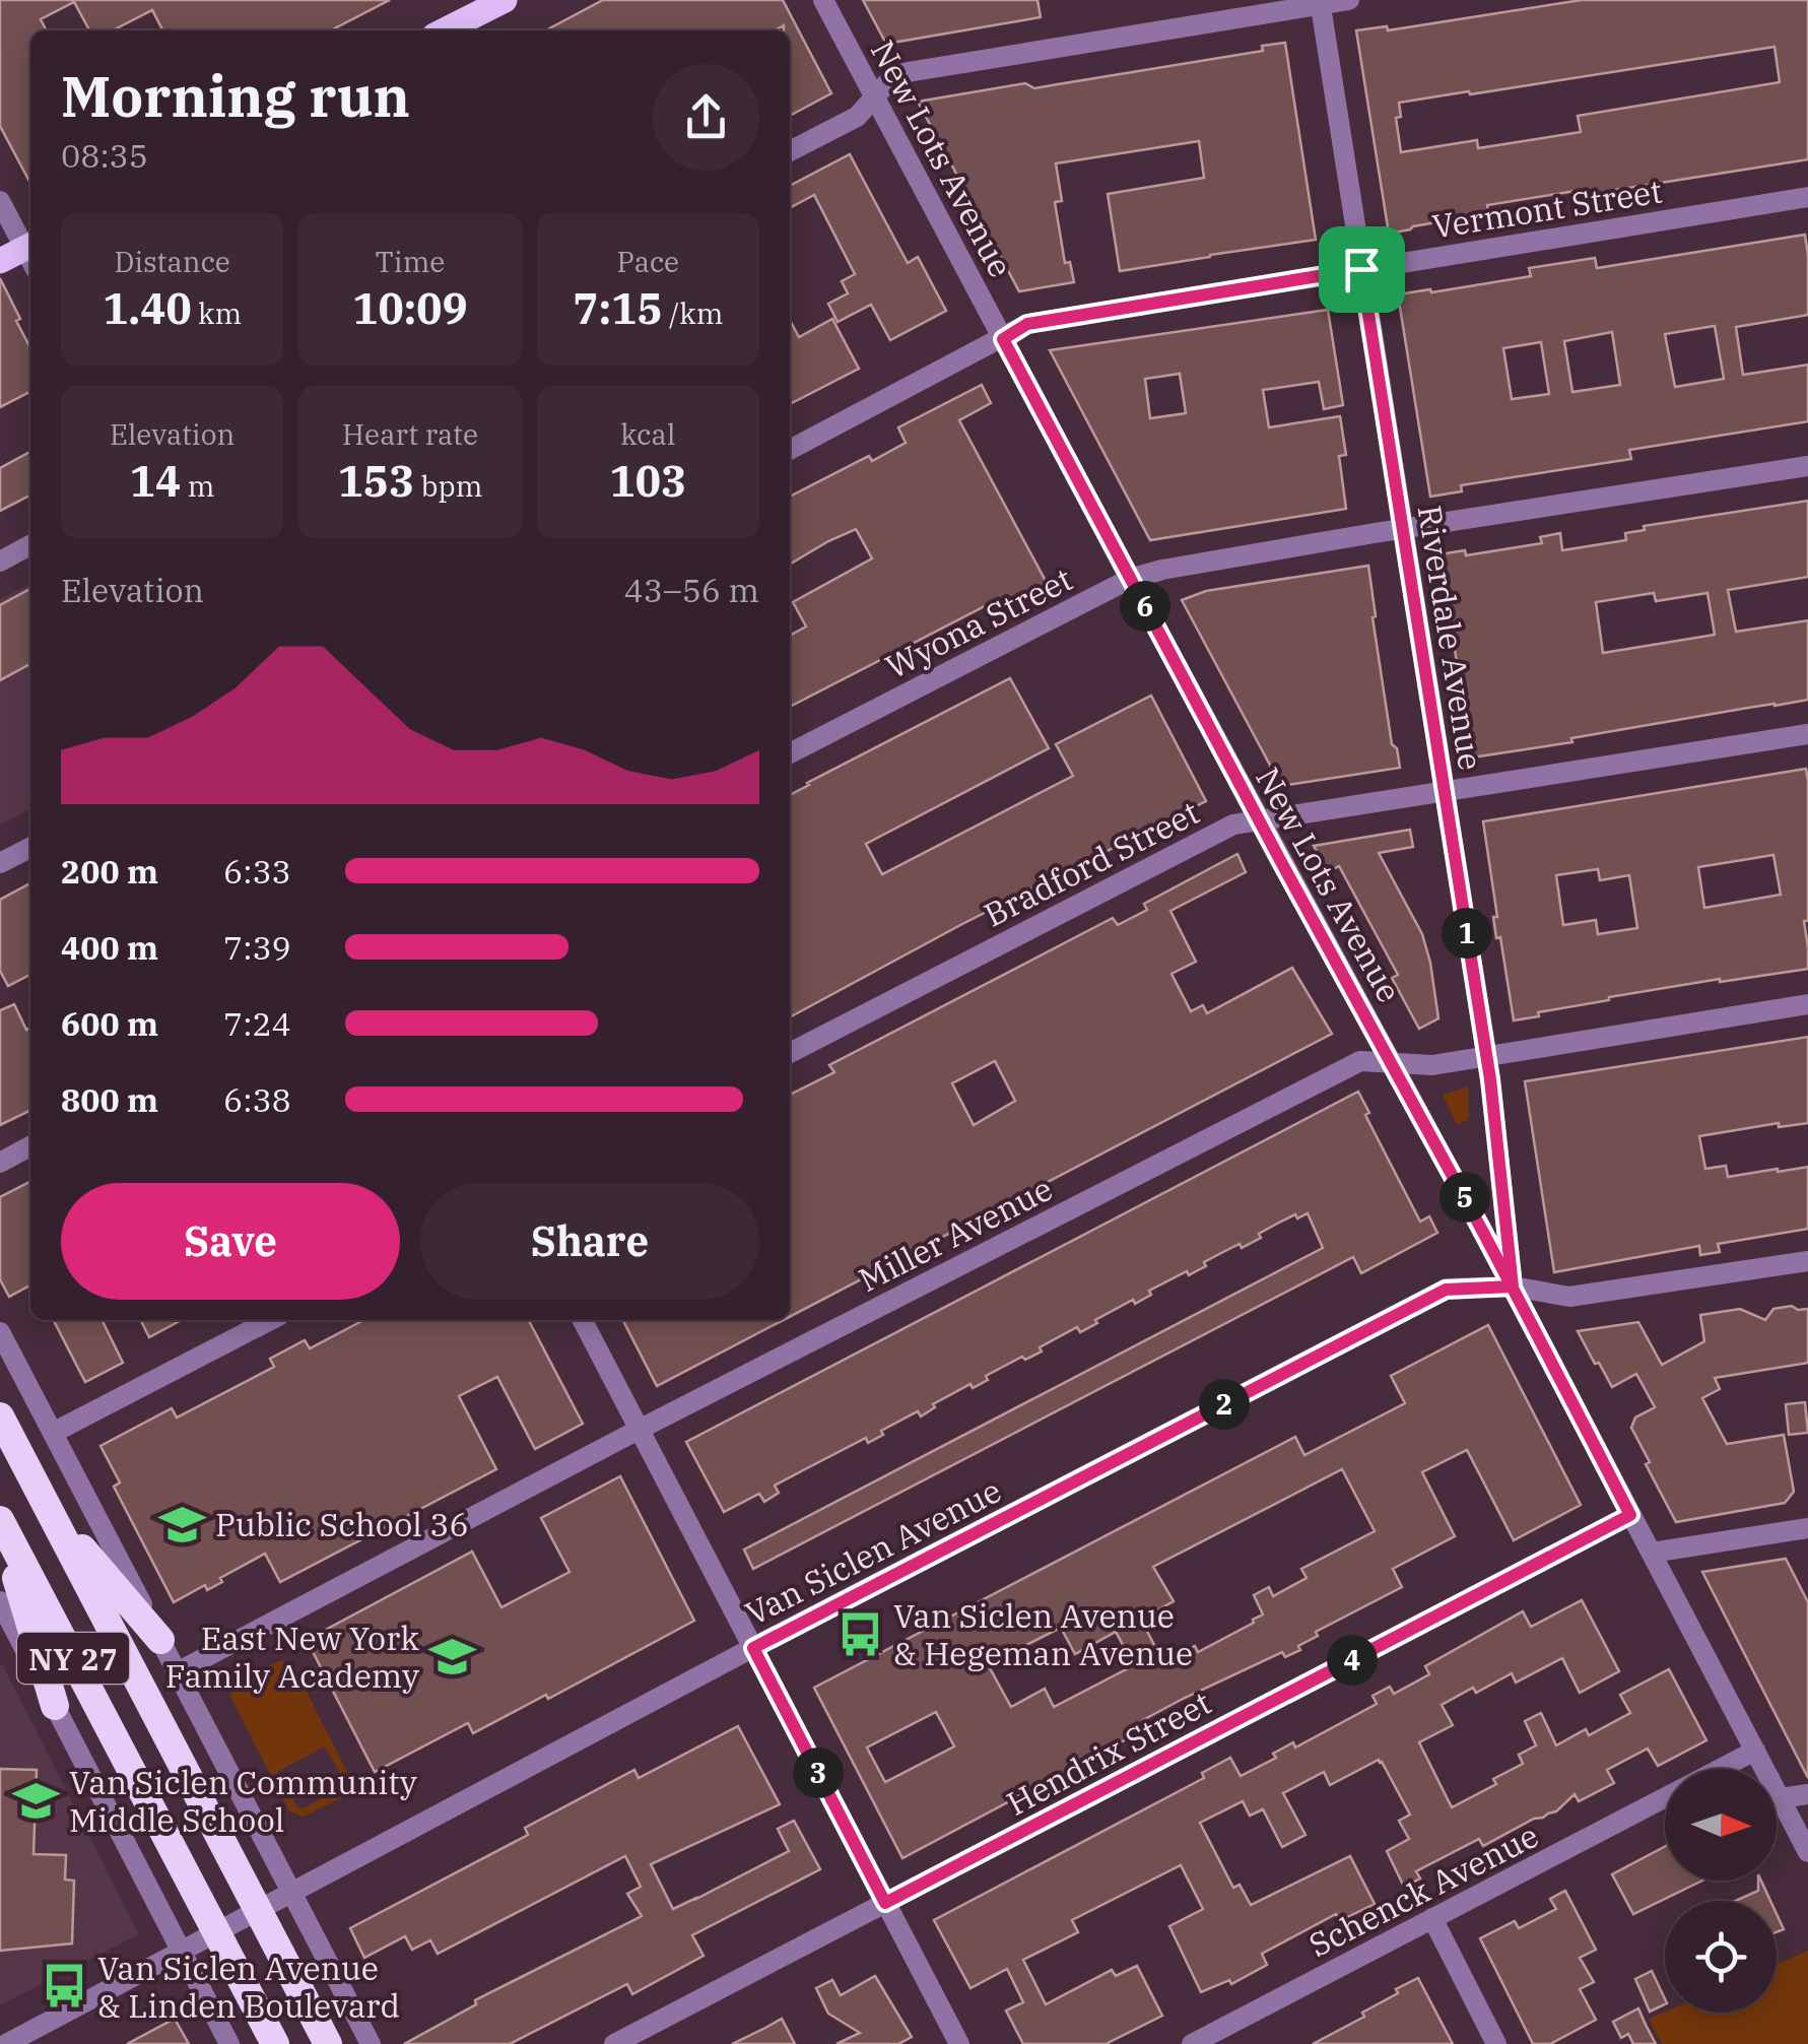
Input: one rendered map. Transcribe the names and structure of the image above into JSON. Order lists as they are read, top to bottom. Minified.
{"streets":{"highway":["NY 27"],"street":["New Lots Avenue","Vermont Street","Wyona Street","Riverdale Avenue","Bradford Street","Miller Avenue","Van Siclen Avenue","Hendrix Street","Schenck Avenue"]},"crossings":[["New Lots Avenue","Vermont Street"],["New Lots Avenue","Wyona Street"],["New Lots Avenue","Riverdale Avenue"],["New Lots Avenue","Bradford Street"],["New Lots Avenue","Miller Avenue"],["New Lots Avenue","Van Siclen Avenue"],["New Lots Avenue","Hendrix Street"],["New Lots Avenue","Schenck Avenue"],["Vermont Street","Riverdale Avenue"],["Wyona Street","Riverdale Avenue"],["Riverdale Avenue","Bradford Street"],["Riverdale Avenue","Miller Avenue"],["Riverdale Avenue","Van Siclen Avenue"],["Van Siclen Avenue","NY 27"]],"places":{"school or university":["Public School 36","East New York Family Academy","Van Siclen Community Middle School"],"bus stop":["Van Siclen Avenue & Hegeman Avenue","Van Siclen Avenue & Linden Boulevard"]},"north":"right","page":{"heading":["Morning run","08:35"],"stats":[["Distance","1.40 km"],["Time","10:09"],["Pace","7:15 /km"],["Elevation","14 m"],["Heart rate","153 bpm"],["kcal","103"]],"chart":["Elevation","43–56 m"],"pins":["6","1","5","2","4","3"],"list":[{"name":"200 m","note":"6:33"},{"name":"400 m","note":"7:39"},{"name":"600 m","note":"7:24"},{"name":"800 m","note":"6:38"}],"buttons":["Save","Share"]}}
